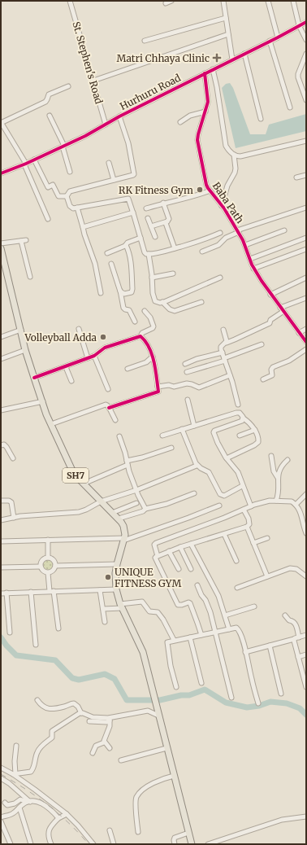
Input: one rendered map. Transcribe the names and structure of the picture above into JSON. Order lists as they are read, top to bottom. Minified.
{"streets":{"main road":["SH7"],"street":["St. Stephen's Road","Hurhuru Road","Baba Path"]},"crossings":[["St. Stephen's Road","Hurhuru Road"],["Hurhuru Road","Baba Path"]],"places":{"health":["Matri Chhaya Clinic"],"other":["RK Fitness Gym","Volleyball Adda","UNIQUE FITNESS GYM"]}}
